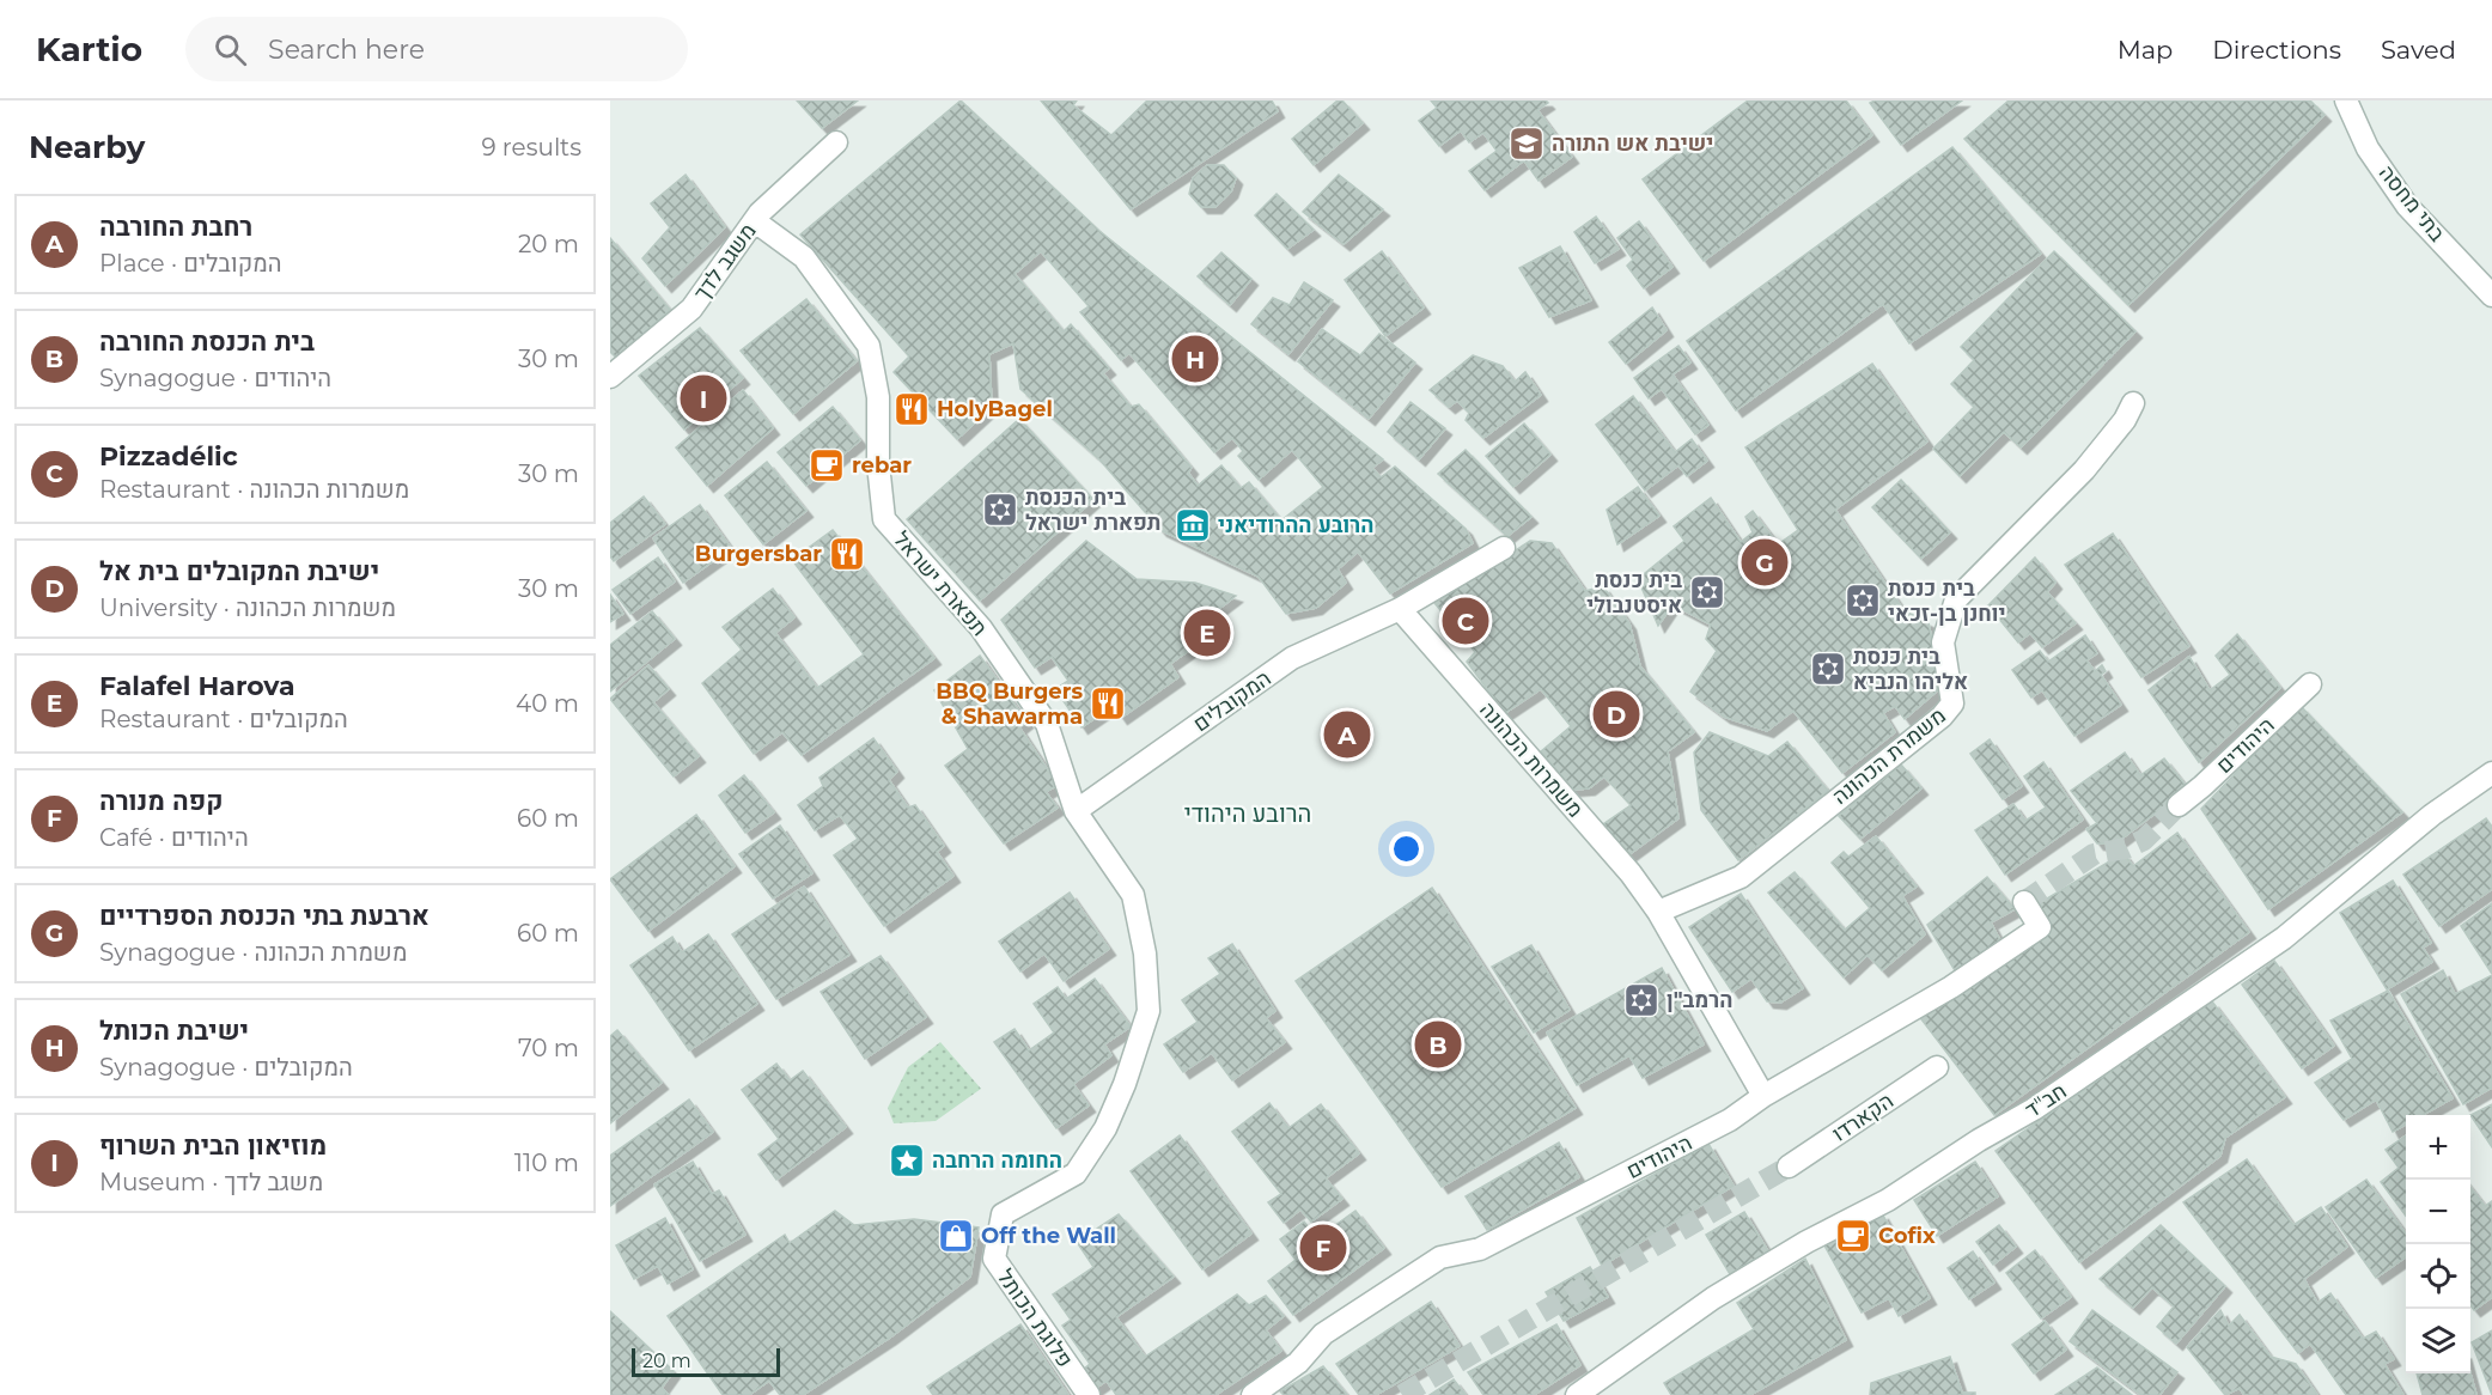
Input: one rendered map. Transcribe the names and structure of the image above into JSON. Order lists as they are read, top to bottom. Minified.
{"streets":{"street":["בתי מחסה","משגב לדך","תפארת ישראל","המקובלים","היהודים","משמרת הכהונה","משמרות הכהונה","חב\"ד","הקארדו","פלוגת הכותל"]},"crossings":[["משגב לדך","תפארת ישראל"],["תפארת ישראל","המקובלים"],["תפארת ישראל","פלוגת הכותל"],["המקובלים","משמרות הכהונה"],["היהודים","משמרות הכהונה"],["משמרת הכהונה","משמרות הכהונה"]],"districts":["הרובע היהודי"],"places":{"school or university":["ישיבת אש התורה"],"restaurant":["HolyBagel","Burgersbar","BBQ Burgers & Shawarma"],"cafe":["rebar","Cofix"],"synagogue":["בית הכנסת תפארת ישראל","בית כנסת איסטנבולי","בית כנסת יוחנן בן-זכאי","בית כנסת אליהו הנביא","הרמב\"ן"],"museum":["הרובע ההרודיאני"],"place":["החומה הרחבה"],"shop":["Off the Wall"]},"scale_bar":"20 m","page":{"header":"Kartio","search":"Search here","nav":["Map","Directions","Saved"],"heading":["Nearby","9 results"],"list":[{"mark":"A","name":"רחבת החורבה","note":"Place · המקובלים","value":"20 m"},{"mark":"B","name":"בית הכנסת החורבה","note":"Synagogue · היהודים","value":"30 m"},{"mark":"C","name":"Pizzadélic","note":"Restaurant · משמרות הכהונה","value":"30 m"},{"mark":"D","name":"ישיבת המקובלים בית אל","note":"University · משמרות הכהונה","value":"30 m"},{"mark":"E","name":"Falafel Harova","note":"Restaurant · המקובלים","value":"40 m"},{"mark":"F","name":"קפה מנורה","note":"Café · היהודים","value":"60 m"},{"mark":"G","name":"ארבעת בתי הכנסת הספרדיים","note":"Synagogue · משמרת הכהונה","value":"60 m"},{"mark":"H","name":"ישיבת הכותל","note":"Synagogue · המקובלים","value":"70 m"},{"mark":"I","name":"מוזיאון הבית השרוף","note":"Museum · משגב לדך","value":"110 m"}],"pins":["H","I","G","C","E","D","A","B","F"],"map_buttons":["+","−"],"scale":"20 m"}}
